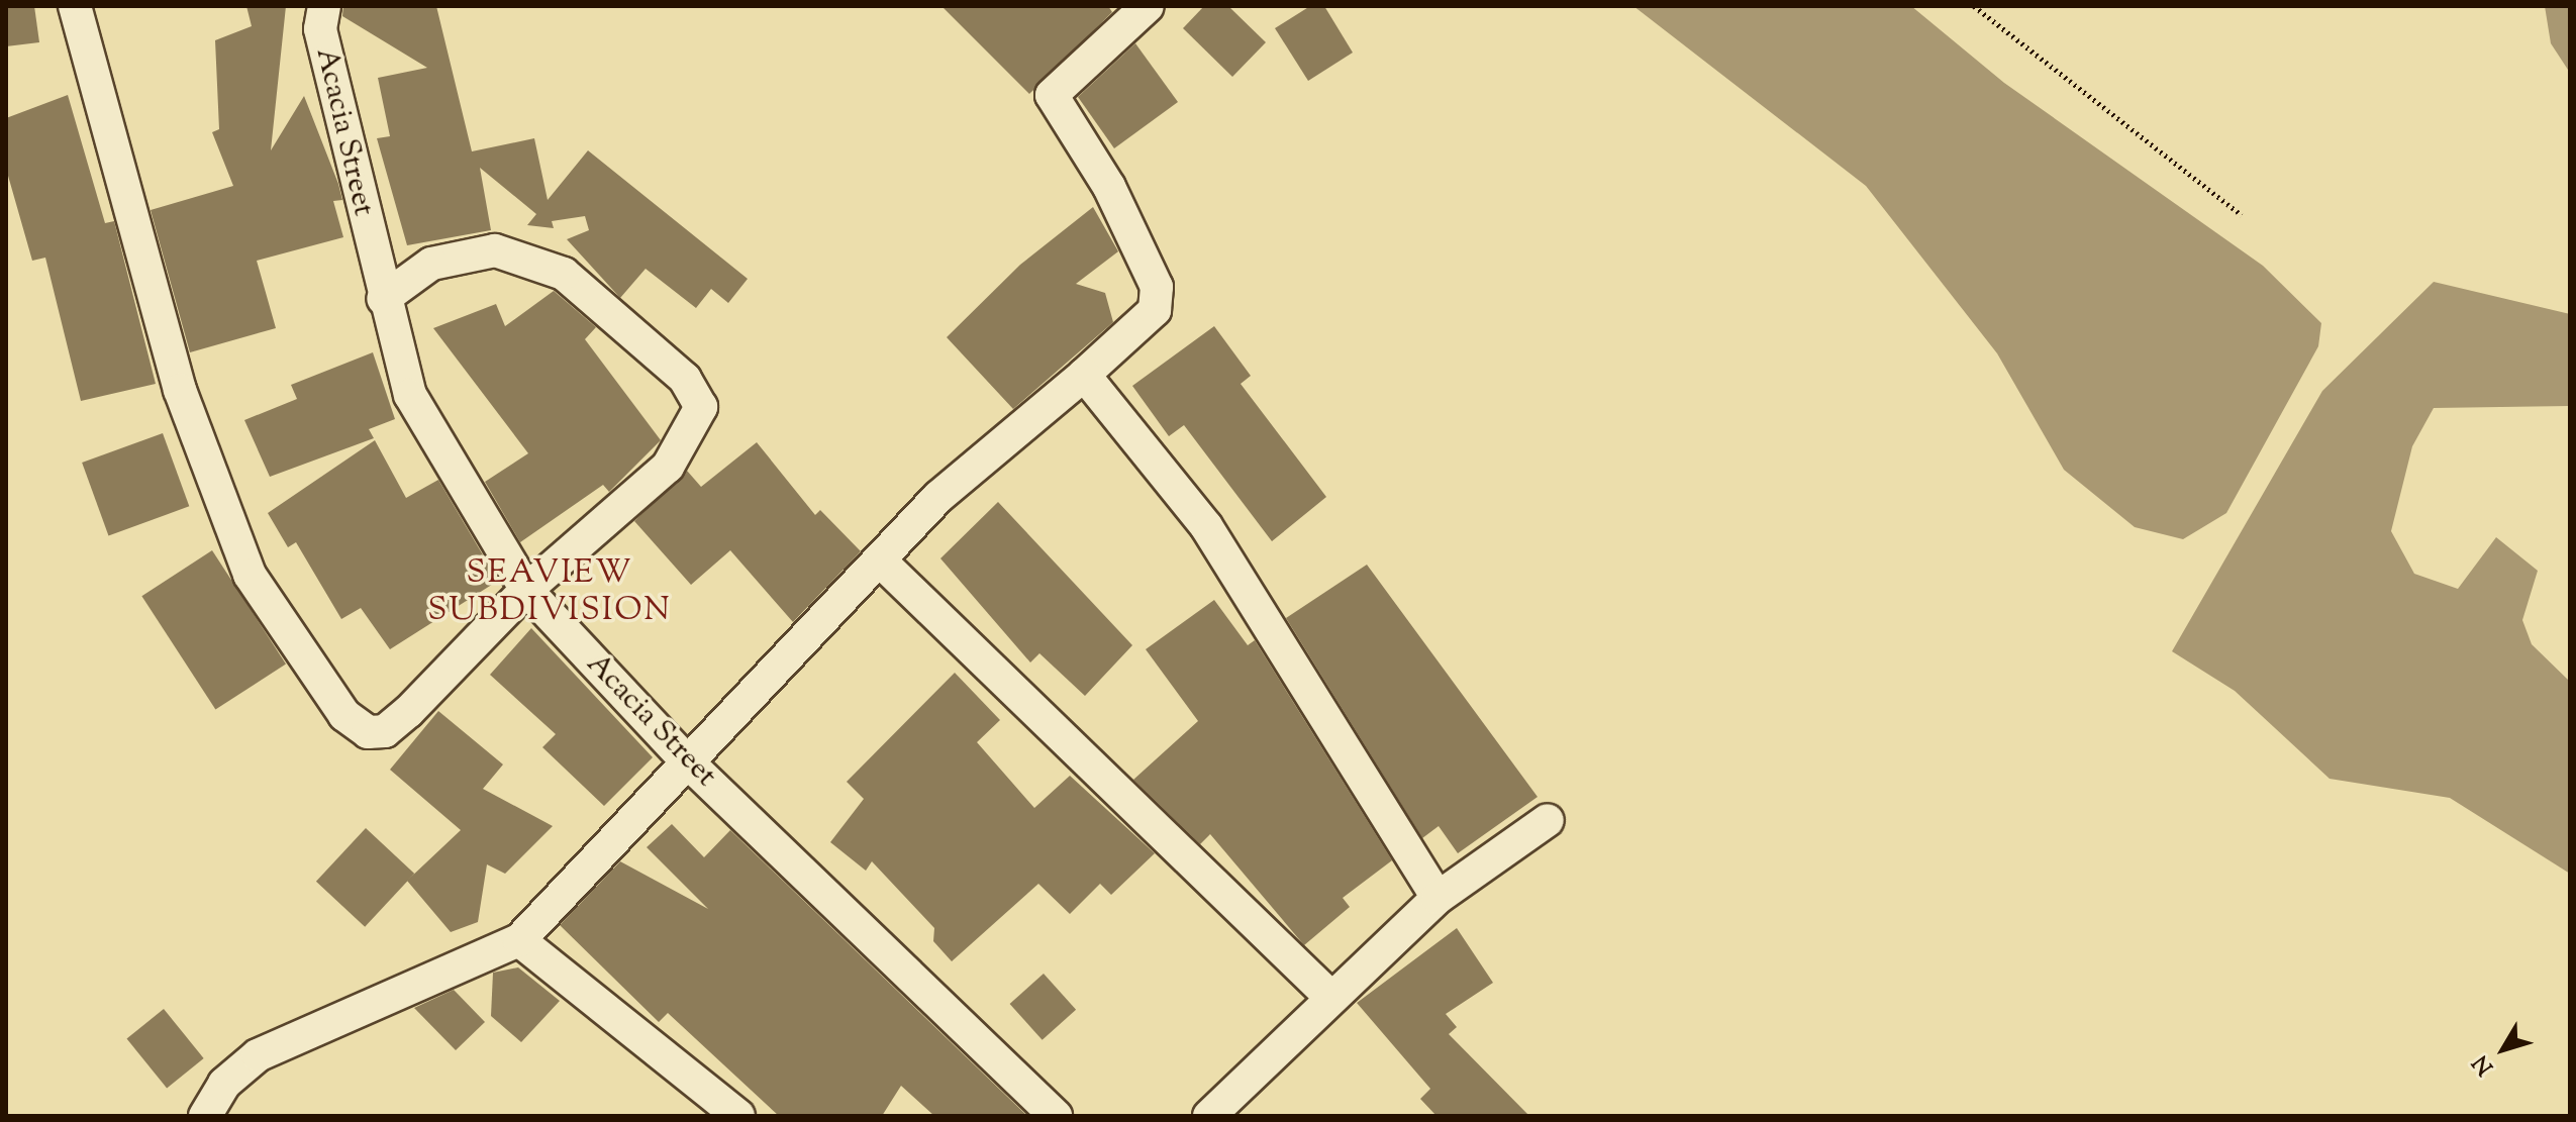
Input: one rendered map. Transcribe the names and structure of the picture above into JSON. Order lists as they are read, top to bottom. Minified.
{"streets":{"street":["Acacia Street"]},"districts":["SEAVIEW SUBDIVISION"],"north":"bottom left"}
